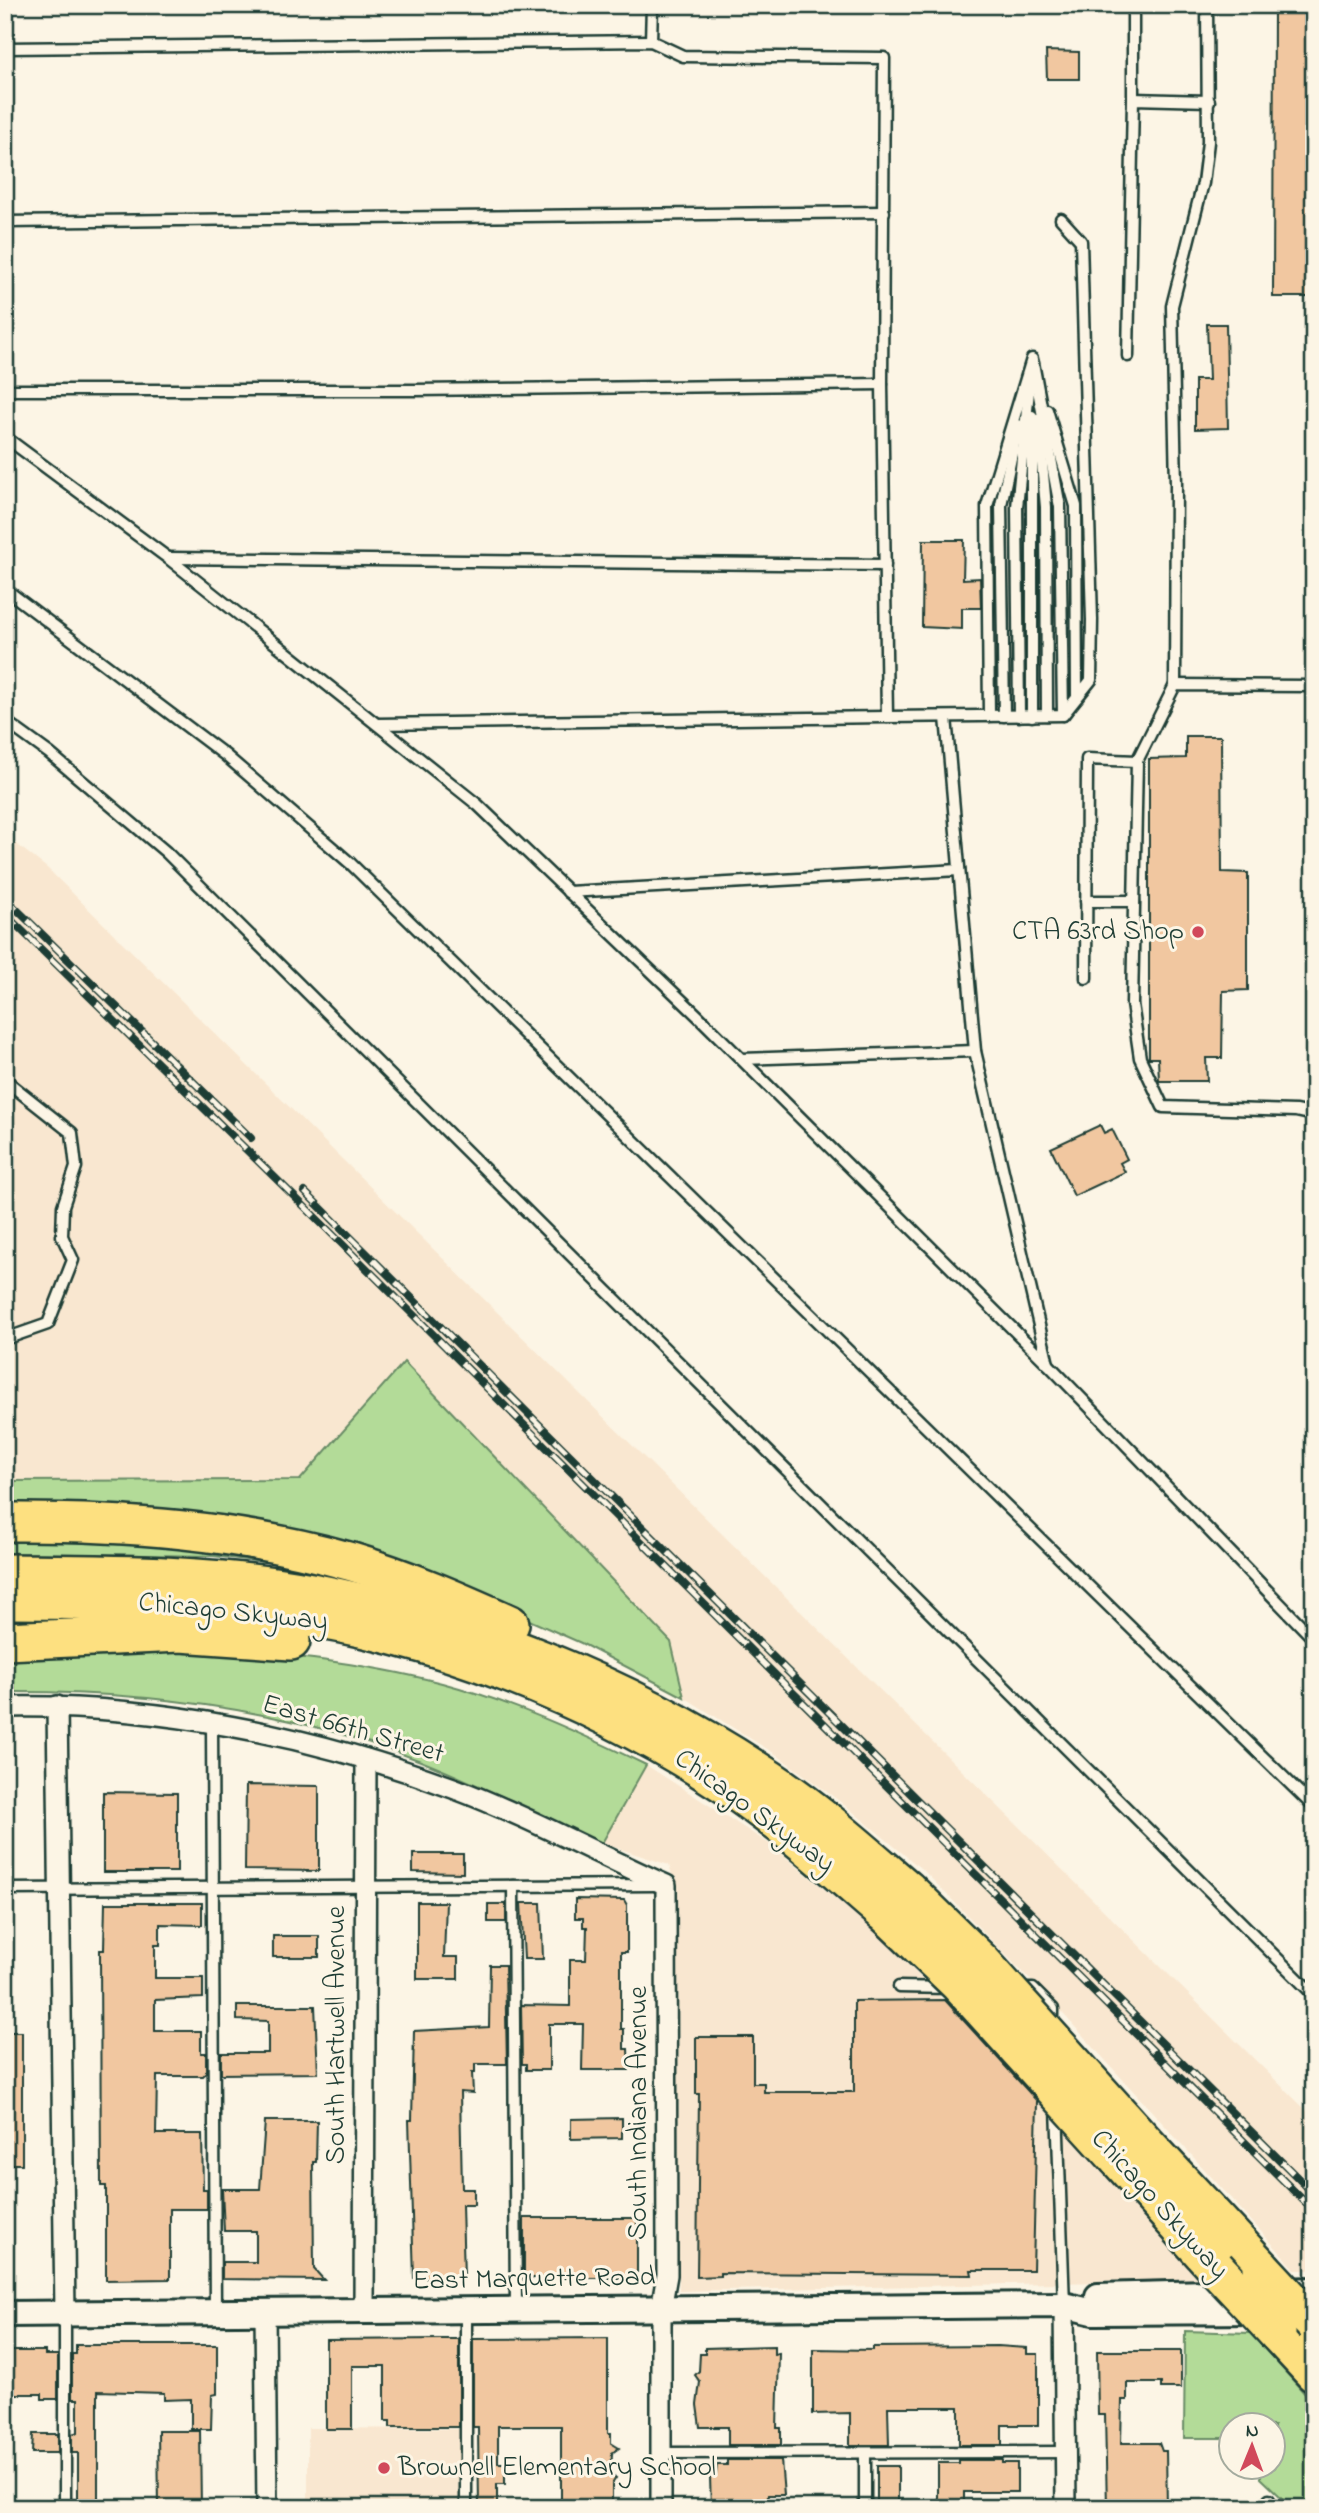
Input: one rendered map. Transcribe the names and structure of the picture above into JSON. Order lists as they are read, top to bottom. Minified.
{"streets":{"highway":["Chicago Skyway"],"street":["East 66th Street","South Hartwell Avenue","South Indiana Avenue","East Marquette Road"]},"crossings":[["East 66th Street","South Hartwell Avenue"],["East 66th Street","South Indiana Avenue"],["South Hartwell Avenue","East Marquette Road"],["South Indiana Avenue","East Marquette Road"]],"places":["CTA 63rd Shop","Brownell Elementary School"],"north":"top"}
